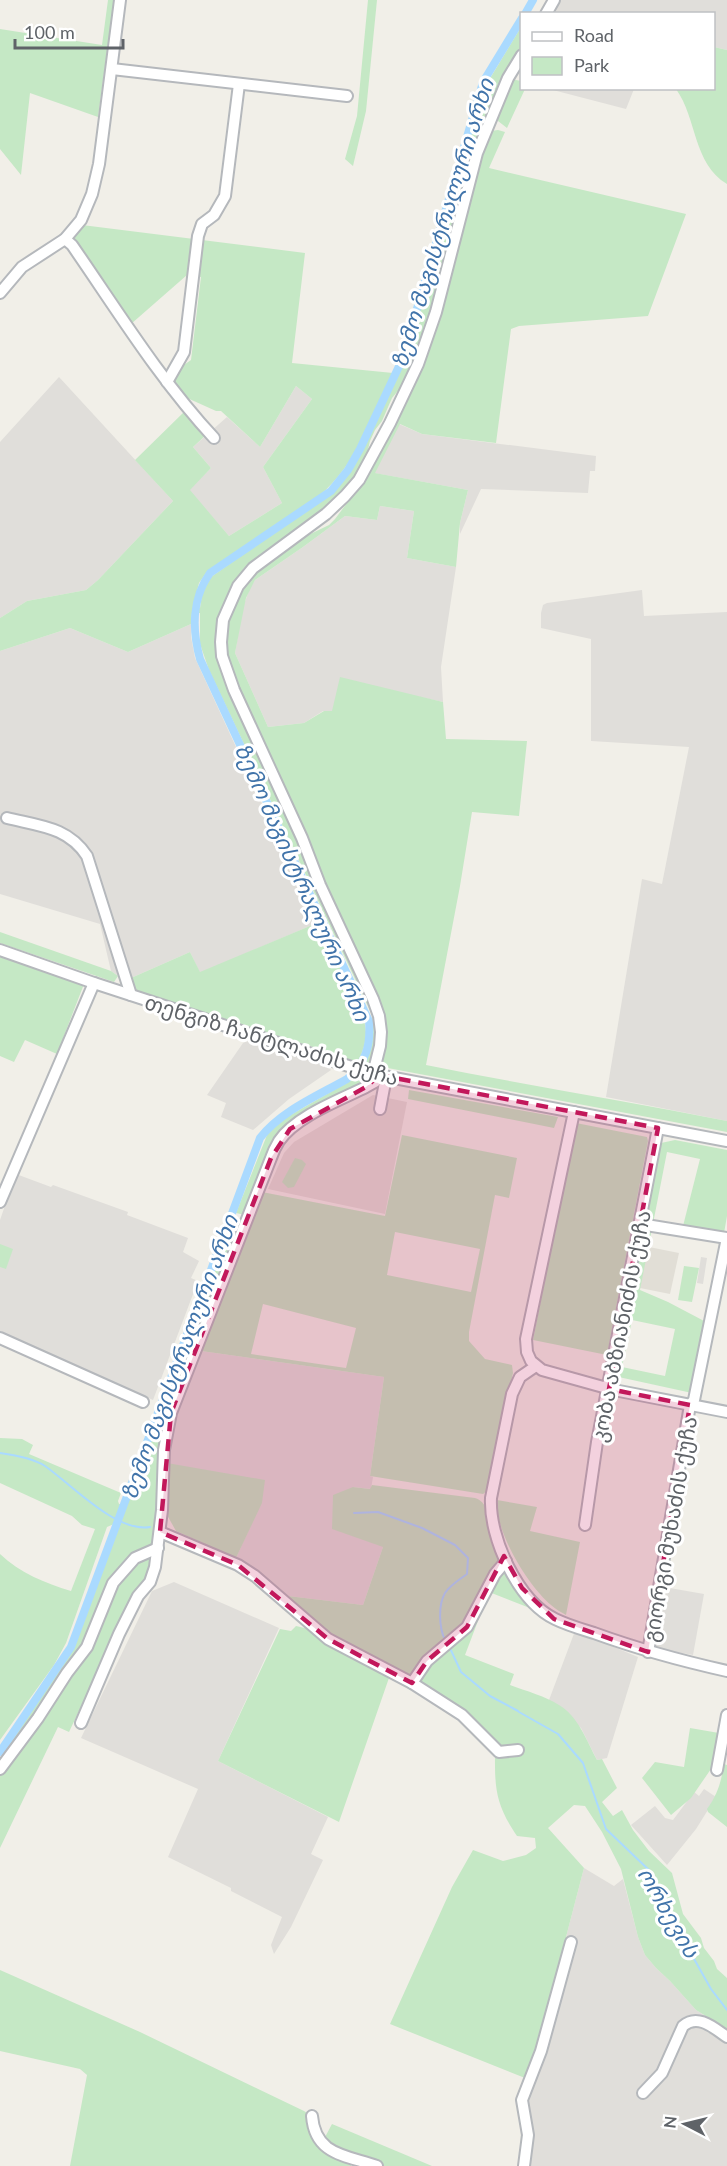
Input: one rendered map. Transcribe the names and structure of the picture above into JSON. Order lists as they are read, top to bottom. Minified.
{"streets":{"street":["თენგიზ ჩანტლაძის ქუჩა","კობა აბზიანიძის ქუჩა","გიორგი მუხაძის ქუჩა"]},"crossings":[["თენგიზ ჩანტლაძის ქუჩა","კობა აბზიანიძის ქუჩა"],["კობა აბზიანიძის ქუჩა","გიორგი მუხაძის ქუჩა"]],"water":["ზემო მაგისტრალური არხი","ორხევის"],"legend":["Road","Park"],"scale_bar":"100 m","north":"left"}
